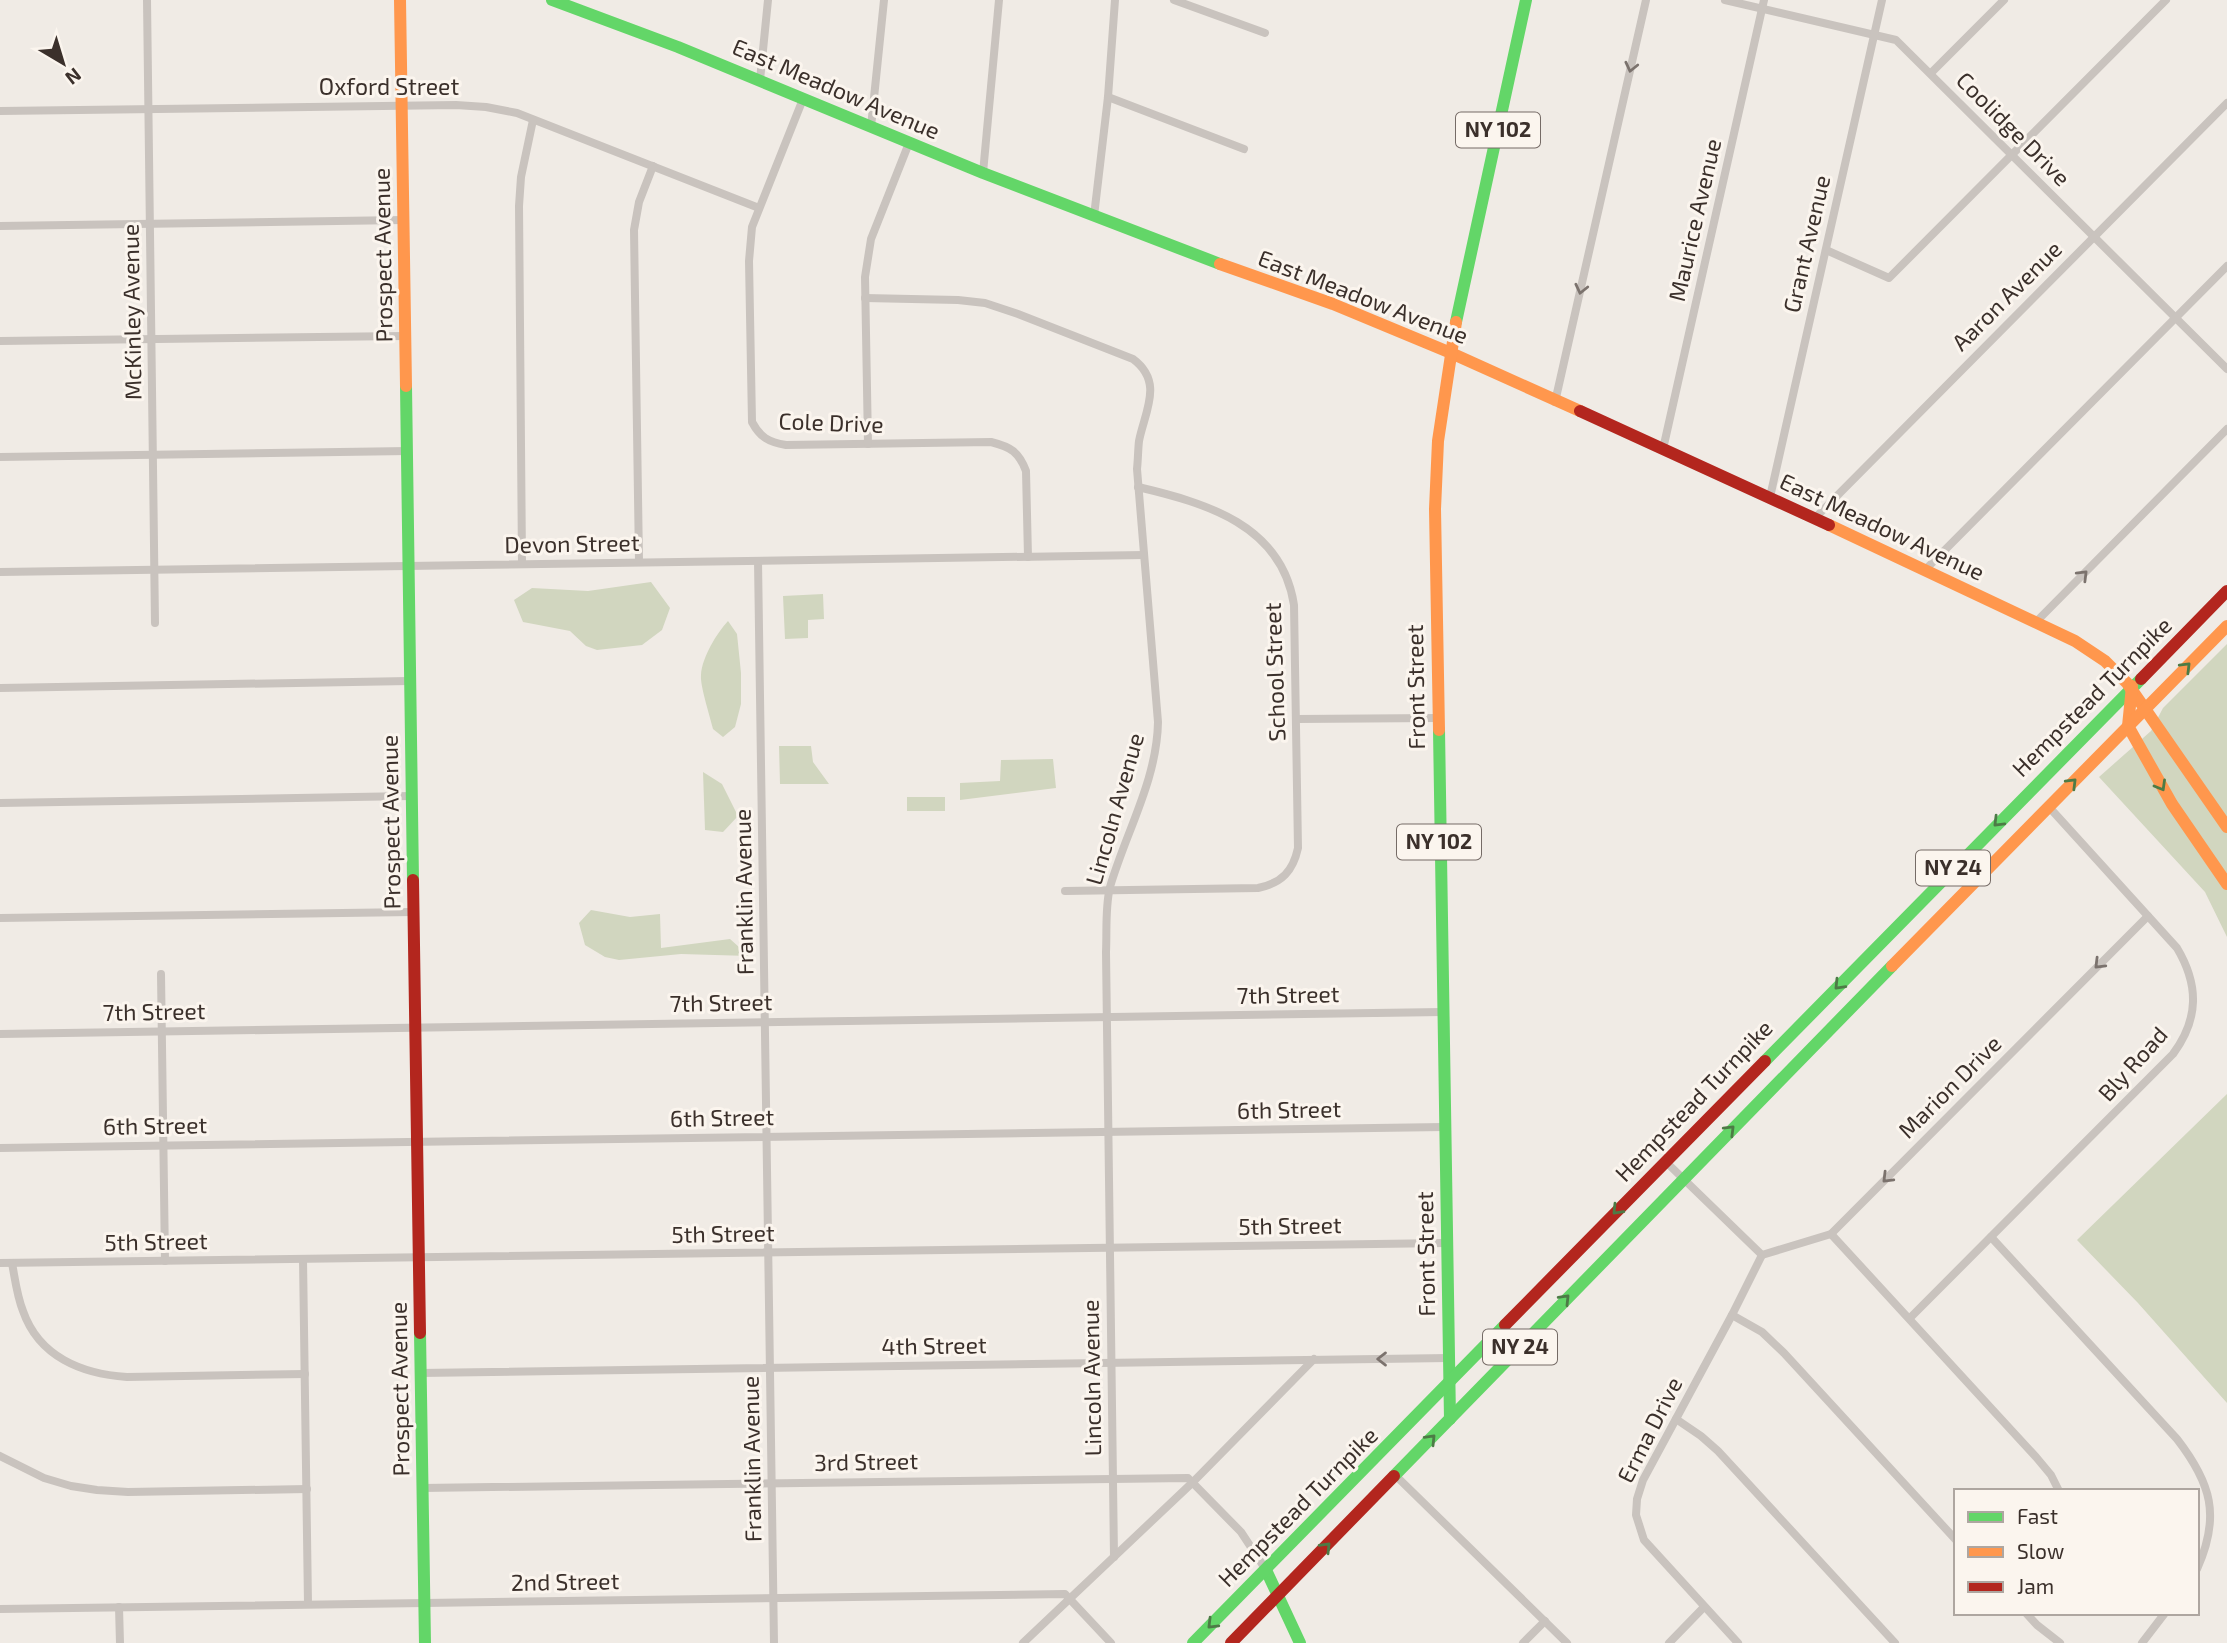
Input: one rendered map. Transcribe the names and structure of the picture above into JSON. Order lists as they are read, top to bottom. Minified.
{"streets":{"main road":["East Meadow Avenue","NY 102","Prospect Avenue","Front Street","Hempstead Turnpike","NY 24"],"street":["Oxford Street","Coolidge Drive","Maurice Avenue","Grant Avenue","Aaron Avenue","McKinley Avenue","Cole Drive","Devon Street","School Street","Lincoln Avenue","Franklin Avenue","7th Street","Bly Road","Marion Drive","6th Street","5th Street","4th Street","Erma Drive","3rd Street","2nd Street"]},"crossings":[["Oxford Street","Prospect Avenue"],["Oxford Street","McKinley Avenue"],["Oxford Street","Cole Drive"],["East Meadow Avenue","Maurice Avenue"],["East Meadow Avenue","Grant Avenue"],["East Meadow Avenue","Aaron Avenue"],["East Meadow Avenue","Cole Drive"],["East Meadow Avenue","Front Street"],["East Meadow Avenue","Hempstead Turnpike"],["Coolidge Drive","Maurice Avenue"],["Coolidge Drive","Grant Avenue"],["Coolidge Drive","Aaron Avenue"],["Prospect Avenue","Devon Street"],["Prospect Avenue","7th Street"],["Prospect Avenue","6th Street"],["Prospect Avenue","5th Street"],["Prospect Avenue","4th Street"],["Prospect Avenue","3rd Street"],["Prospect Avenue","2nd Street"],["McKinley Avenue","Devon Street"],["Cole Drive","Devon Street"],["Devon Street","Lincoln Avenue"],["Devon Street","Franklin Avenue"],["School Street","Lincoln Avenue"],["Front Street","Hempstead Turnpike"],["Front Street","7th Street"],["Front Street","6th Street"],["Front Street","5th Street"],["Front Street","4th Street"],["Hempstead Turnpike","Bly Road"],["Lincoln Avenue","7th Street"],["Lincoln Avenue","6th Street"],["Lincoln Avenue","5th Street"],["Lincoln Avenue","4th Street"],["Lincoln Avenue","3rd Street"],["Franklin Avenue","7th Street"],["Franklin Avenue","6th Street"],["Franklin Avenue","5th Street"],["Franklin Avenue","4th Street"],["Franklin Avenue","3rd Street"],["Franklin Avenue","2nd Street"],["Bly Road","Marion Drive"],["Marion Drive","Erma Drive"]],"one_way":["Marion Drive"],"legend":["Fast","Slow","Jam"],"north":"bottom right"}
